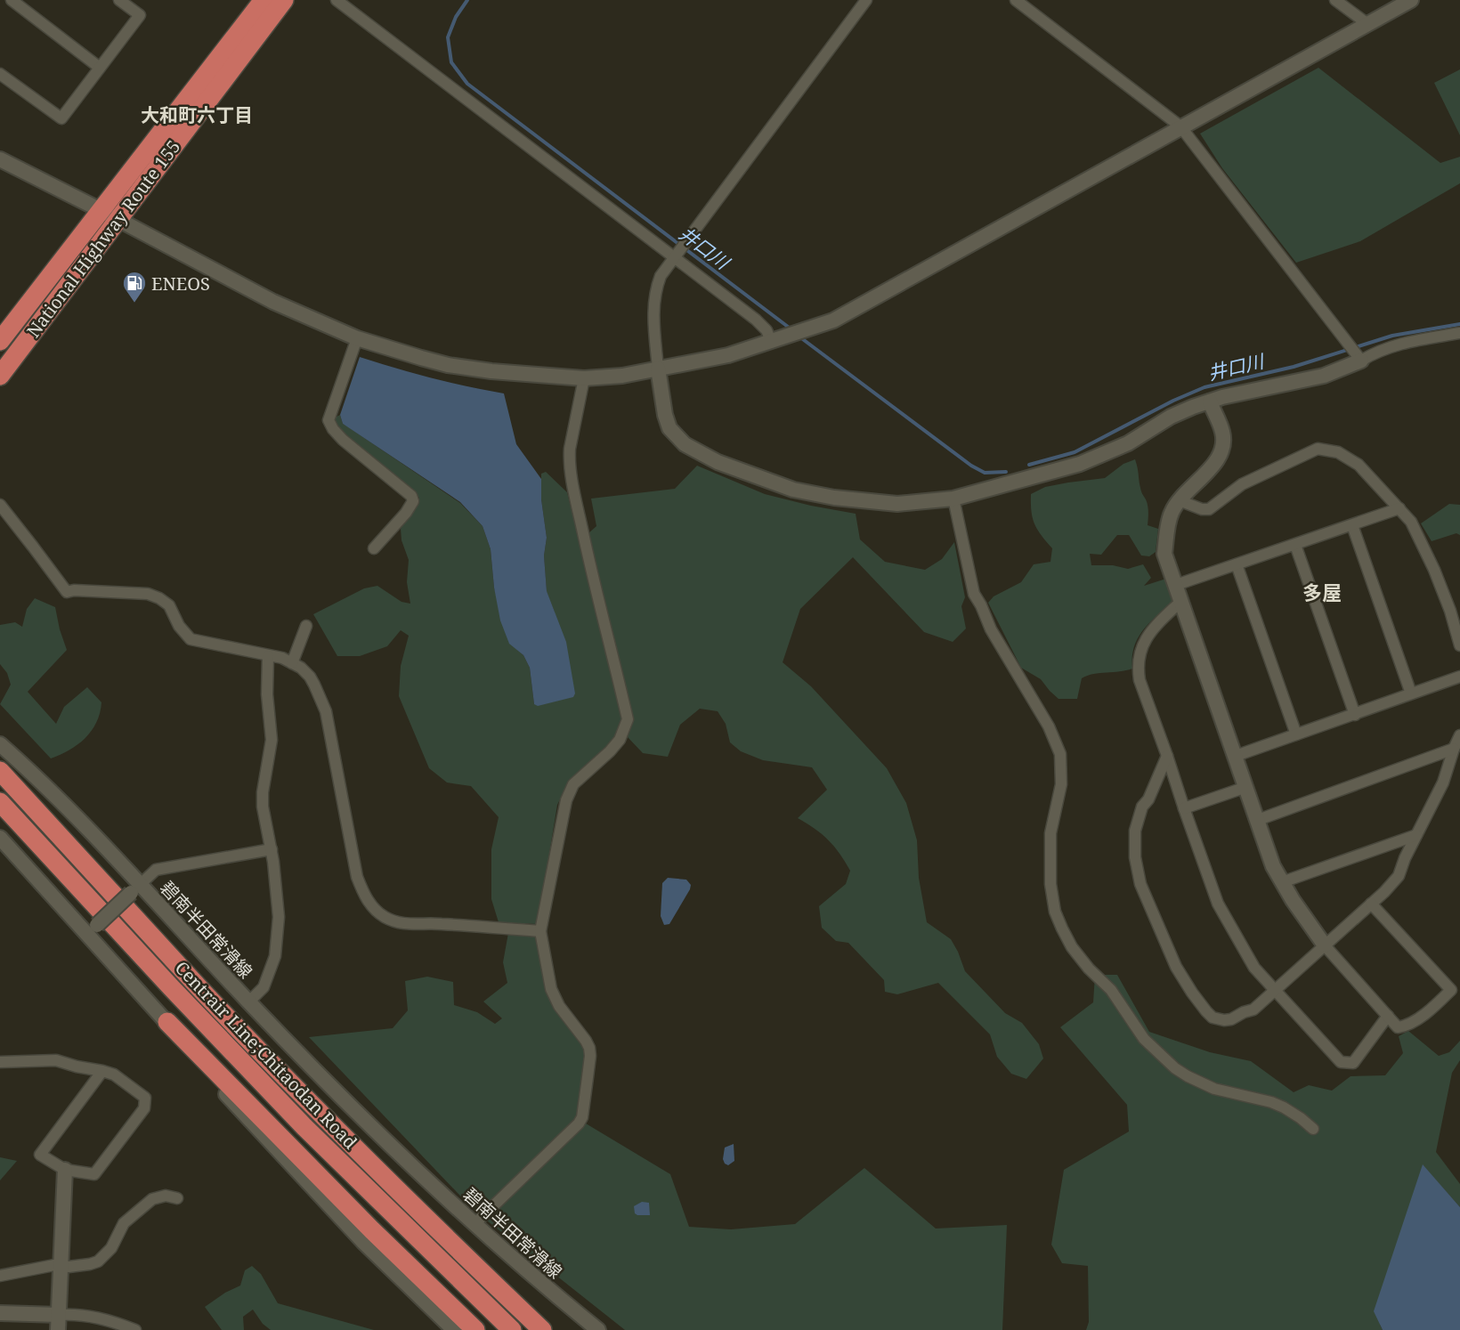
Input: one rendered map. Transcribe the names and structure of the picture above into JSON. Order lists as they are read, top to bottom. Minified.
{"streets":{"highway":["National Highway Route 155","Centrair Line;Chitaodan Road"],"street":["碧南半田常滑線"]},"districts":["大和町六丁目","多屋"],"water":["井口川"],"places":{"fuel station":["ENEOS"]}}
